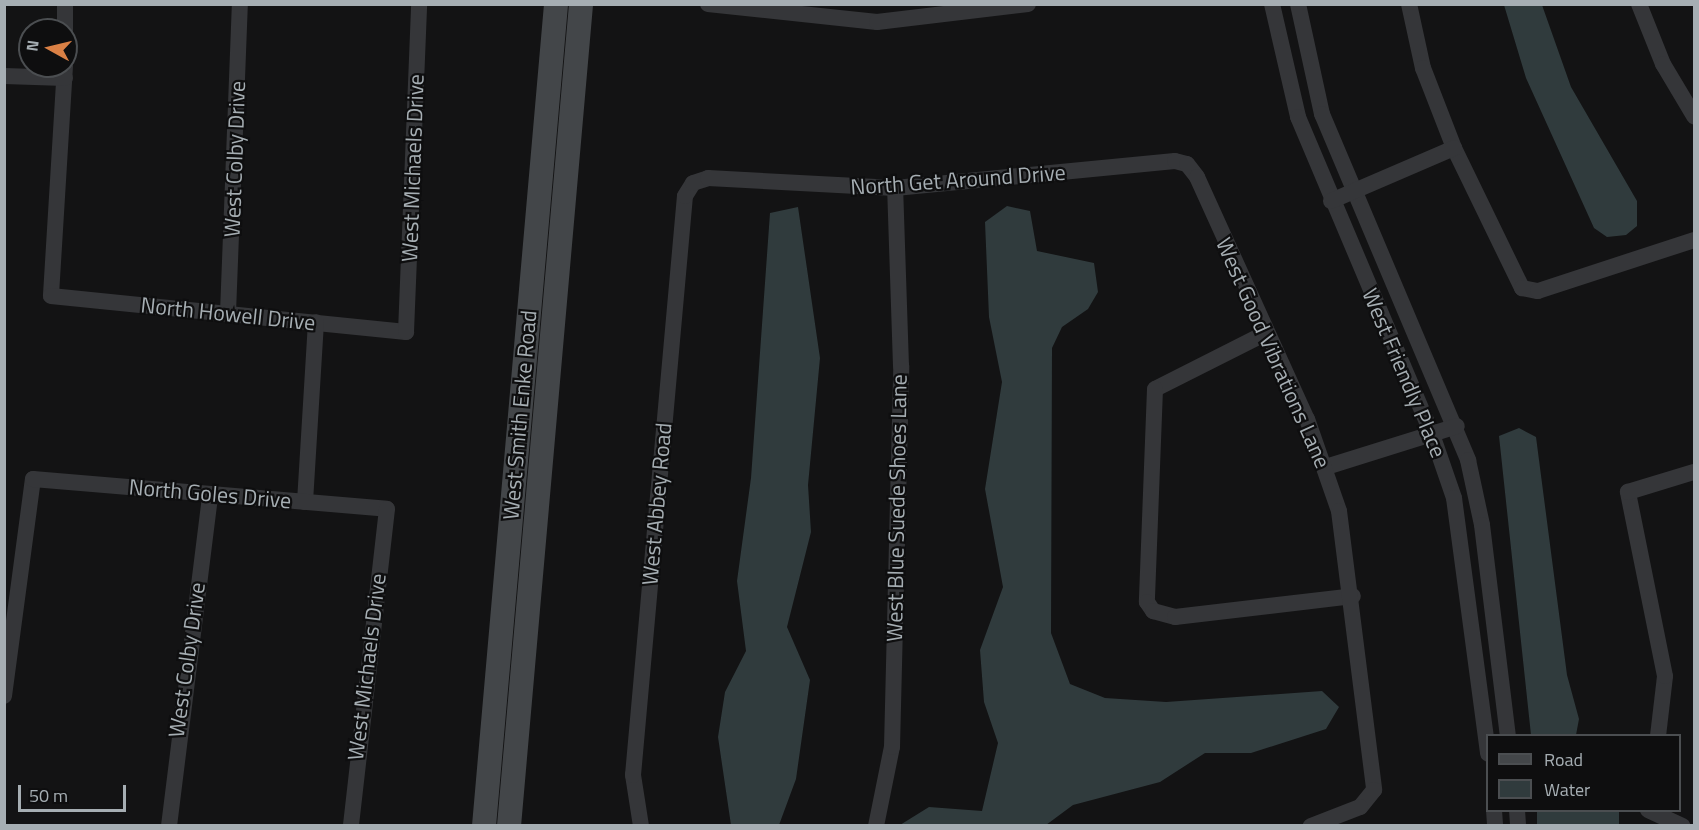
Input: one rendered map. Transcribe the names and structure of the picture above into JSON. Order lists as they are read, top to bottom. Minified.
{"streets":{"street":["West Colby Drive","West Michaels Drive","North Get Around Drive","North Howell Drive","West Good Vibrations Lane","West Friendly Place","West Smith Enke Road","North Goles Drive","West Abbey Road","West Blue Suede Shoes Lane"]},"crossings":[["West Colby Drive","North Howell Drive"],["West Colby Drive","North Goles Drive"],["West Michaels Drive","North Howell Drive"],["West Michaels Drive","North Goles Drive"],["North Get Around Drive","West Good Vibrations Lane"],["North Get Around Drive","West Abbey Road"],["North Get Around Drive","West Blue Suede Shoes Lane"]],"legend":["Road","Water"],"scale_bar":"50 m","north":"left"}
